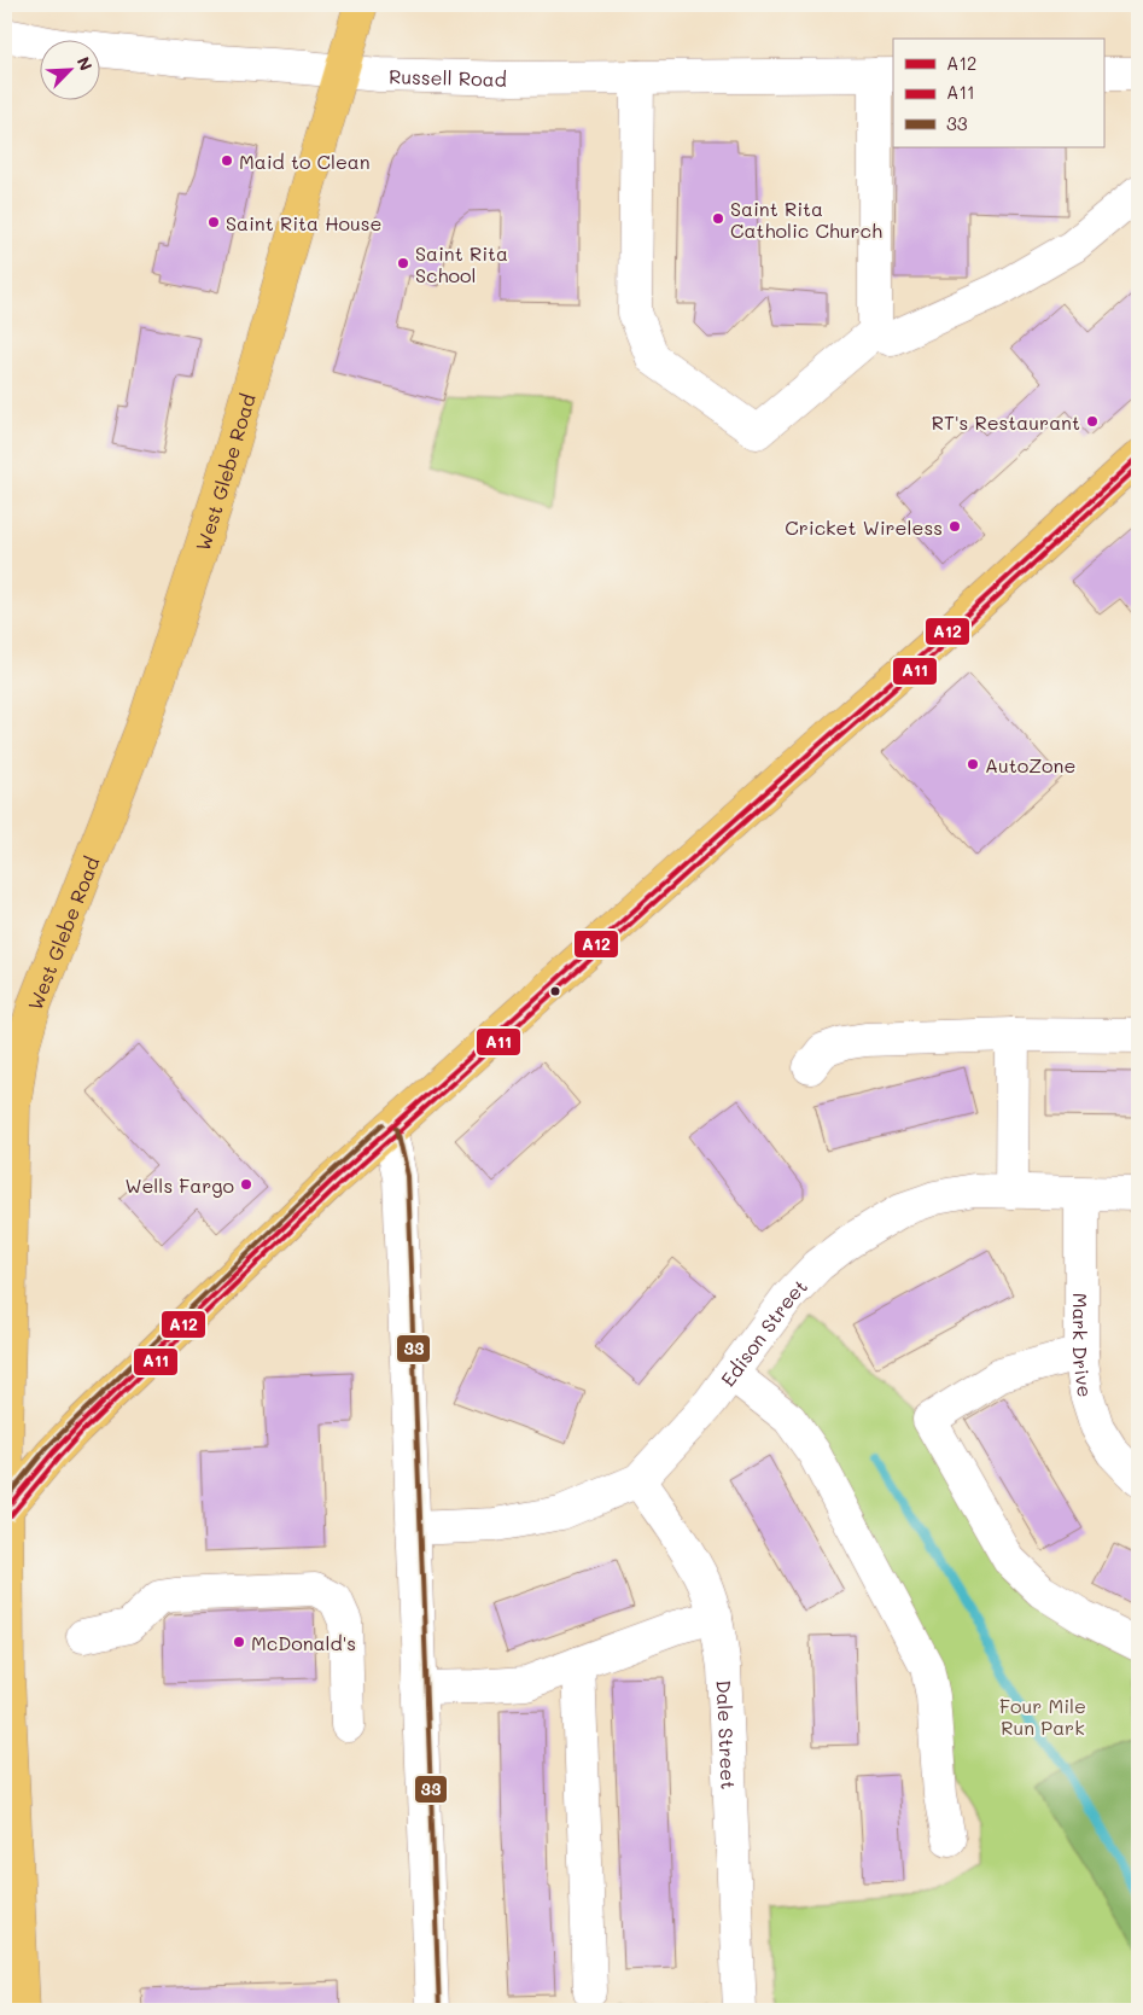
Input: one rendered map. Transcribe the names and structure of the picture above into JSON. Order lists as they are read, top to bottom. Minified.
{"streets":{"main road":["West Glebe Road"],"street":["Russell Road","Edison Street","Mark Drive","Dale Street"]},"crossings":[["Russell Road","West Glebe Road"],["Edison Street","Mark Drive"],["Edison Street","Dale Street"]],"parks":["Four Mile Run Park"],"places":["Maid to Clean","Saint Rita Catholic Church","Saint Rita House","Saint Rita School","RT's Restaurant","Cricket Wireless","AutoZone","Wells Fargo","McDonald's"],"lines":["transit line A12","transit line A11","transit line 33"],"legend":["A12","A11","33"],"north":"top right"}
